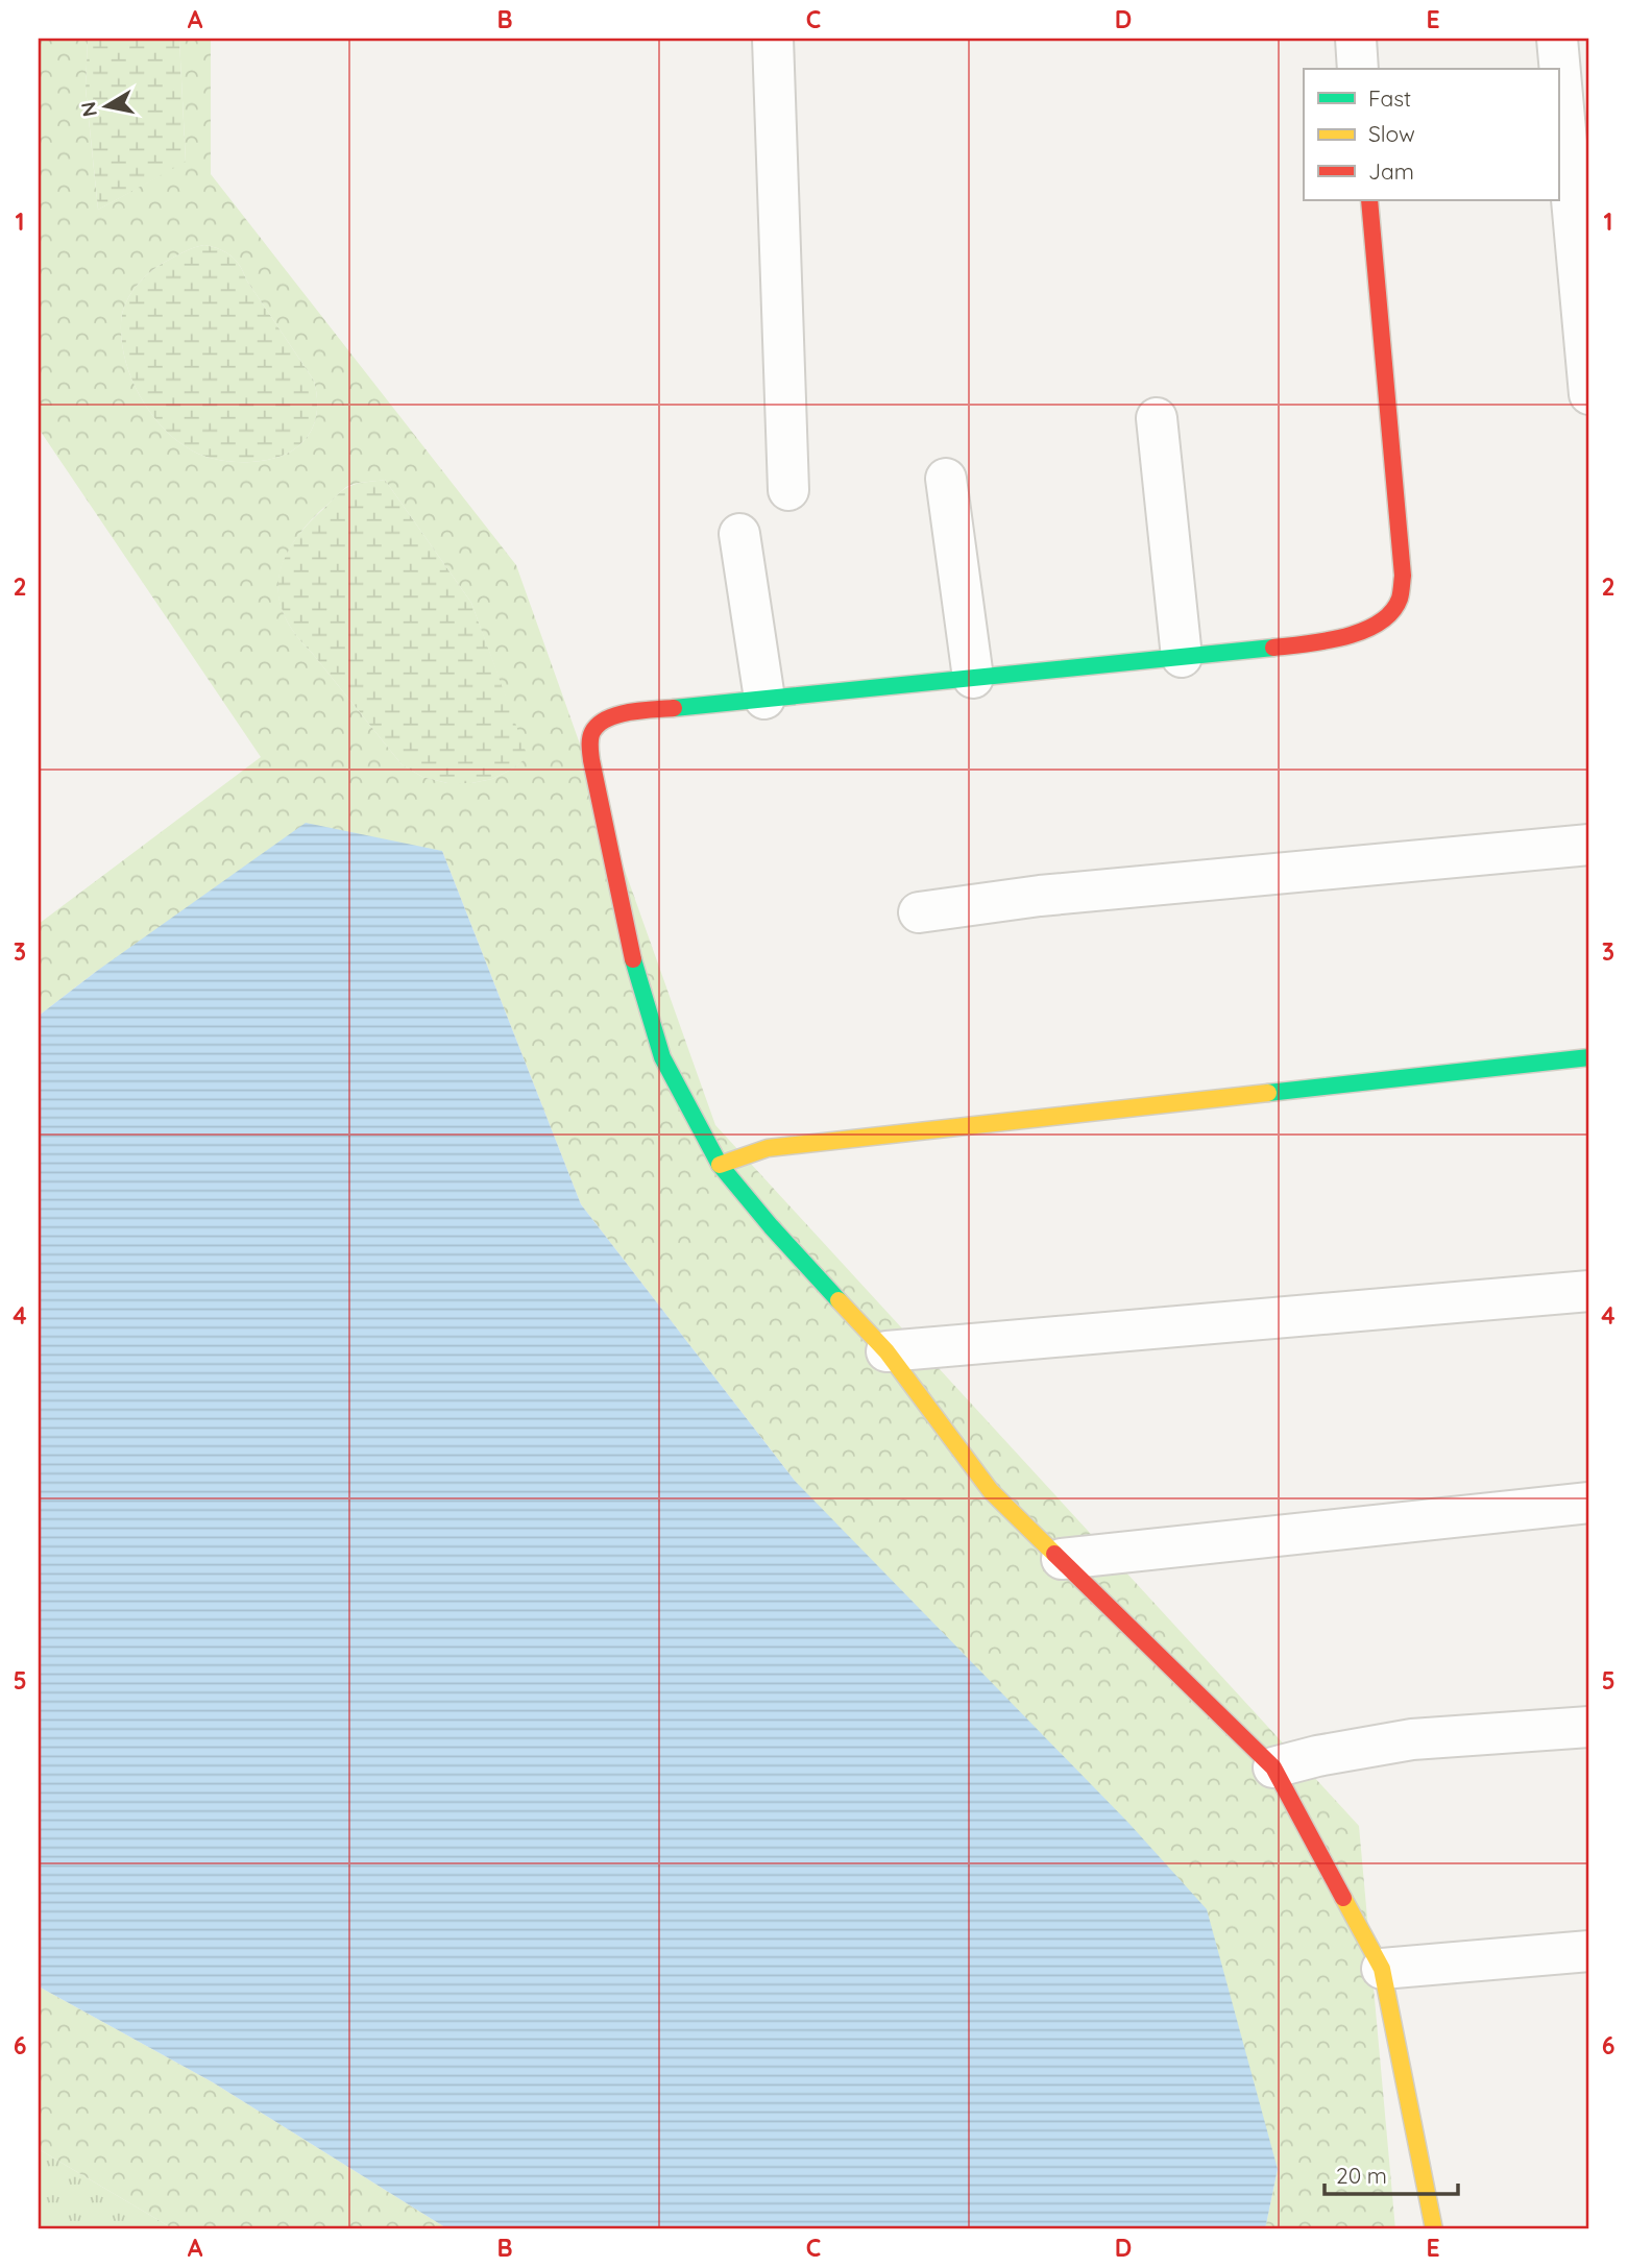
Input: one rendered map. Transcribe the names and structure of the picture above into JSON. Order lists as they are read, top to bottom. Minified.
{"legend":["Fast","Slow","Jam"],"scale_bar":"20 m","north":"left","grid":{"columns":["A","B","C","D","E"],"rows":["1","2","3","4","5","6"]}}
